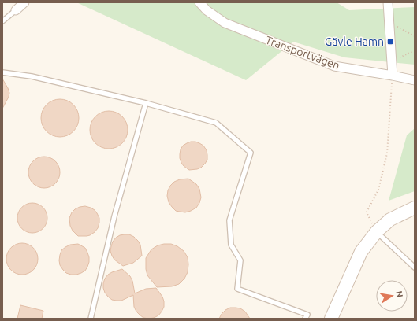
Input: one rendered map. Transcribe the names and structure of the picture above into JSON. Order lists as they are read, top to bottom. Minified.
{"streets":{"street":["Transportvägen"]},"places":{"transit":["Gävle Hamn"]},"north":"right"}
